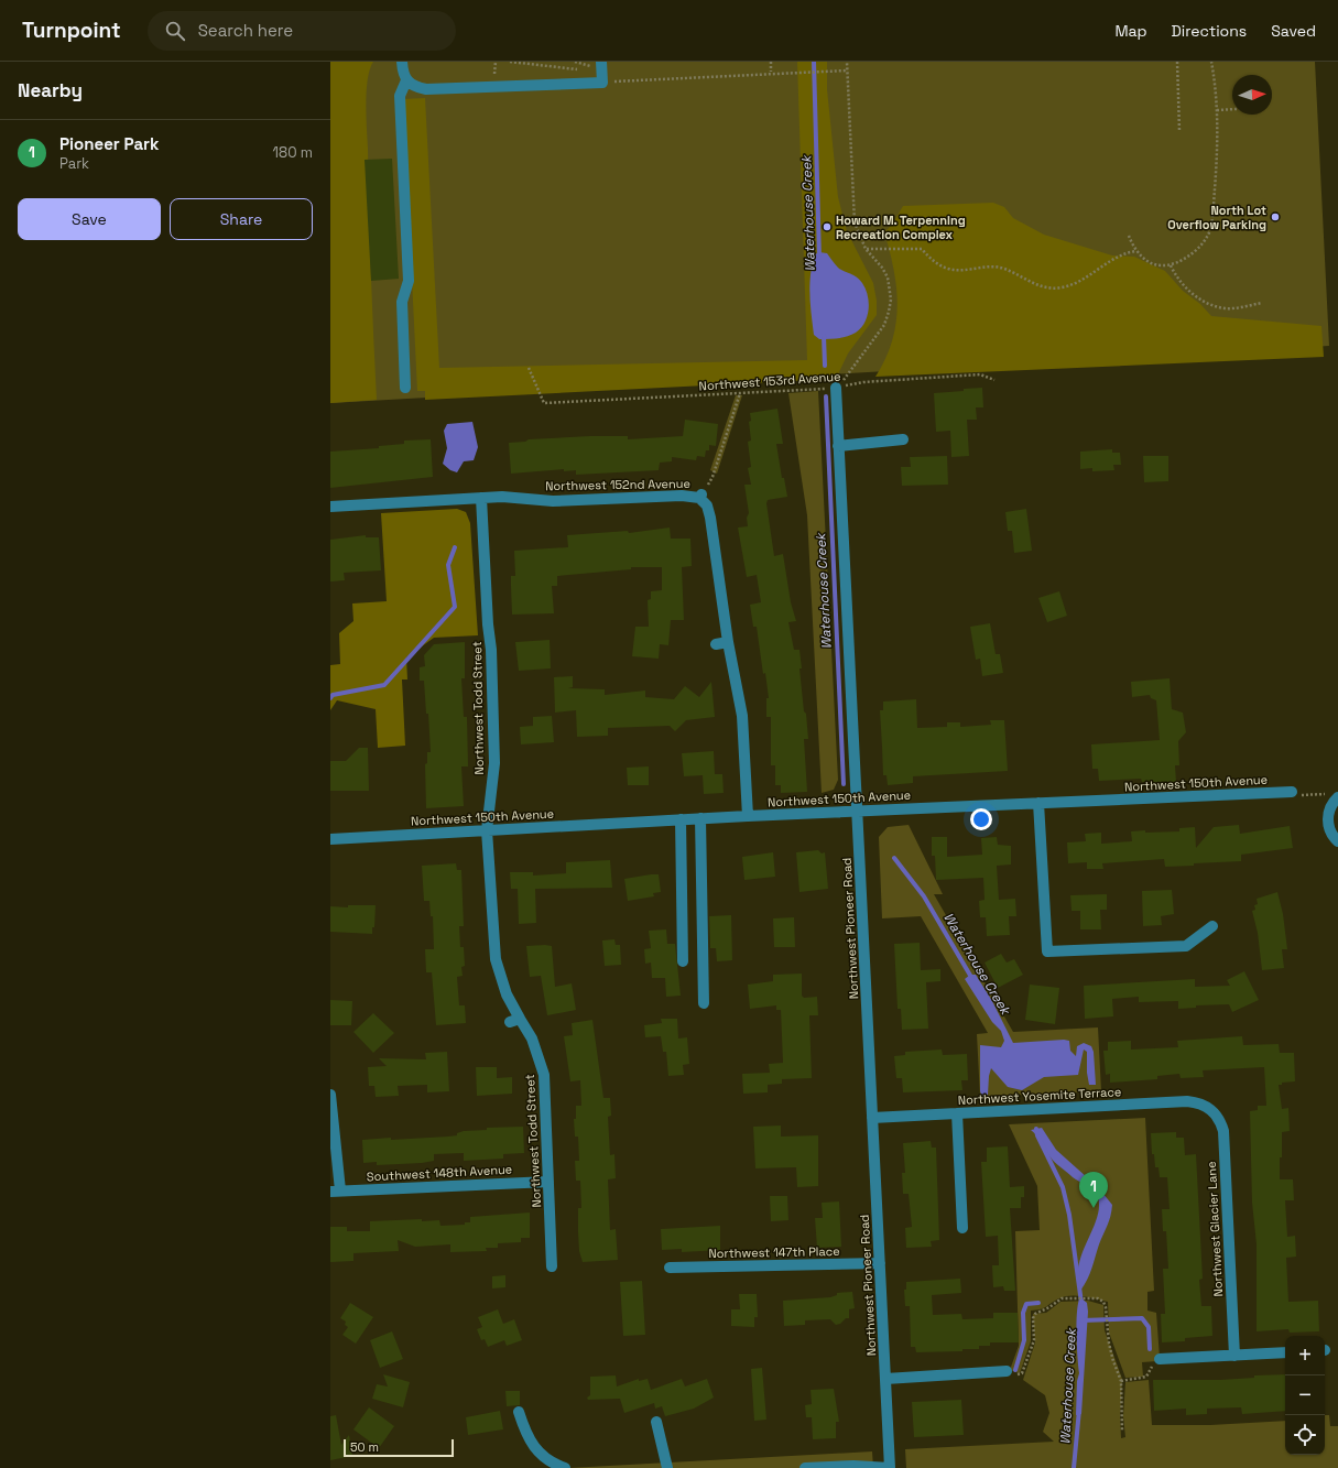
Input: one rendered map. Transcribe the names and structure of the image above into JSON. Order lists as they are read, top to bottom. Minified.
{"streets":{"street":["Northwest 152nd Avenue","Northwest Todd Street","Northwest 150th Avenue","Northwest Pioneer Road","Northwest Yosemite Terrace","Southwest 148th Avenue","Northwest Glacier Lane","Northwest 147th Place"],"path":["Northwest 153rd Avenue"]},"crossings":[["Northwest 153rd Avenue","Northwest Pioneer Road"],["Northwest 152nd Avenue","Northwest Todd Street"],["Northwest Todd Street","Northwest 150th Avenue"],["Northwest Todd Street","Southwest 148th Avenue"],["Northwest 150th Avenue","Northwest Pioneer Road"],["Northwest Pioneer Road","Northwest Yosemite Terrace"],["Northwest Pioneer Road","Northwest 147th Place"],["Northwest Yosemite Terrace","Northwest Glacier Lane"]],"water":["Waterhouse Creek"],"places":["North Lot Overflow Parking","Howard M. Terpenning Recreation Complex"],"scale_bar":"50 m","north":"right","page":{"header":"Turnpoint","search":"Search here","nav":["Map","Directions","Saved"],"heading":"Nearby","list":[{"mark":"1","name":"Pioneer Park","note":"Park","value":"180 m"}],"buttons":["Save","Share"],"pins":"1","map_buttons":["+","−"],"scale":"50 m"}}
